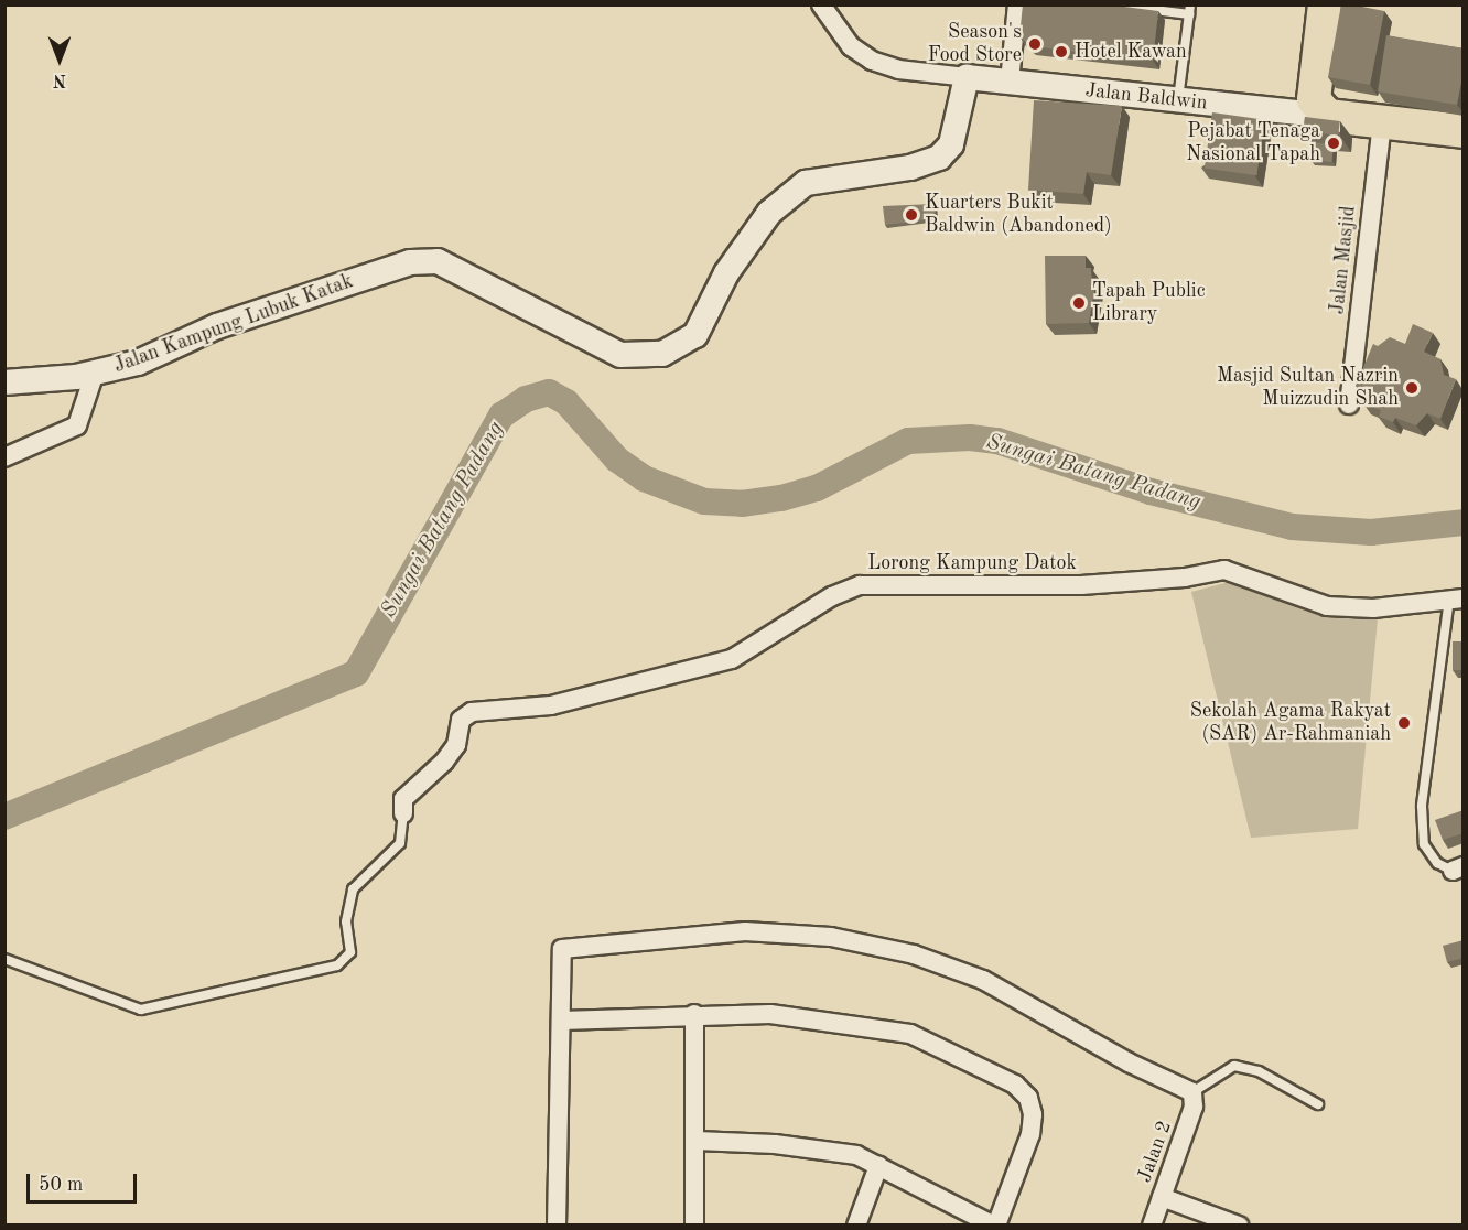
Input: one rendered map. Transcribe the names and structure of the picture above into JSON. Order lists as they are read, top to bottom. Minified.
{"streets":{"highway":["Jalan Baldwin"],"street":["Jalan Masjid","Jalan Kampung Lubuk Katak","Lorong Kampung Datok","Jalan 2"]},"crossings":[["Jalan Baldwin","Jalan Masjid"],["Jalan Baldwin","Jalan Kampung Lubuk Katak"]],"water":["Sungai Batang Padang"],"places":["Season's Food Store","Hotel Kawan","Pejabat Tenaga Nasional Tapah","Kuarters Bukit Baldwin (Abandoned)","Tapah Public Library","Masjid Sultan Nazrin Muizzudin Shah","Sekolah Agama Rakyat (SAR) Ar-Rahmaniah"],"scale_bar":"50 m","north":"bottom"}
